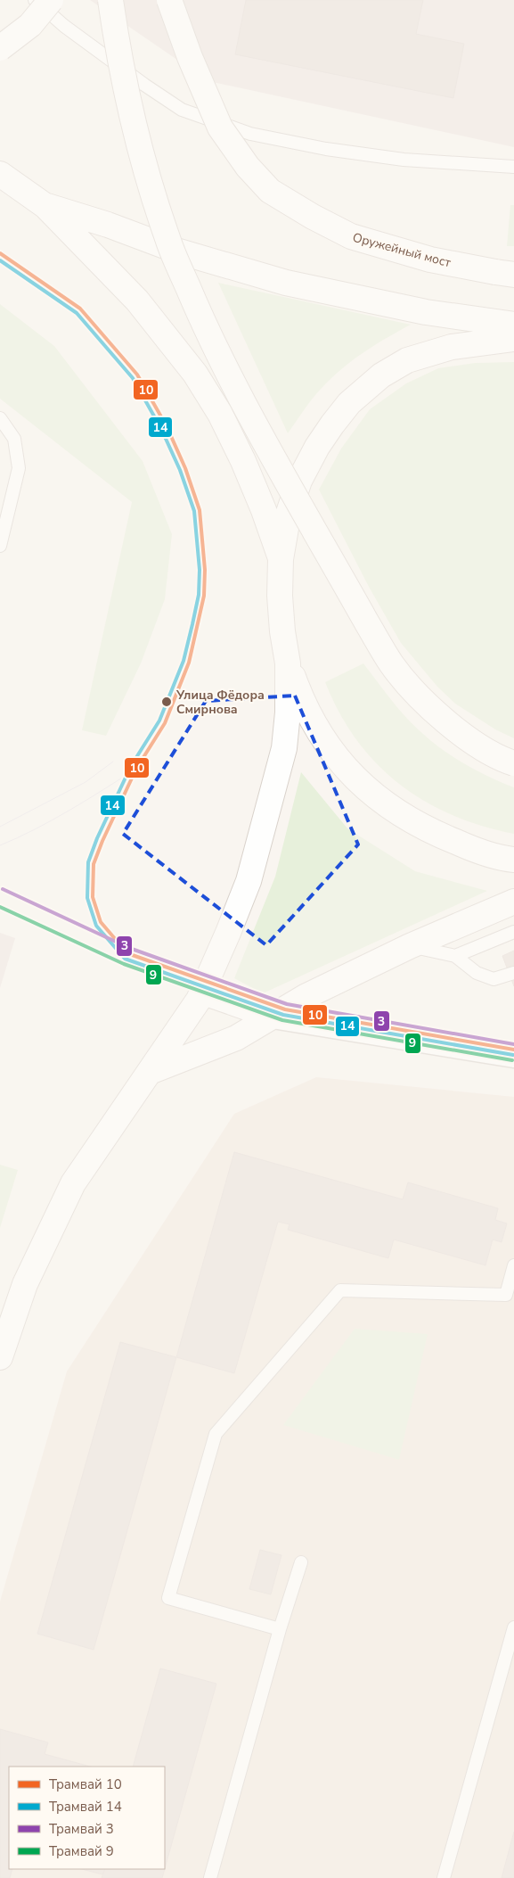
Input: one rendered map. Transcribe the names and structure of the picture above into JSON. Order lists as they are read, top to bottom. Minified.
{"streets":{"main road":["Оружейный мост"]},"places":["Улица Фёдора Смирнова"],"lines":["tram line 10","tram line 14","tram line 3","tram line 9"],"legend":["Трамвай 10","Трамвай 14","Трамвай 3","Трамвай 9"]}
